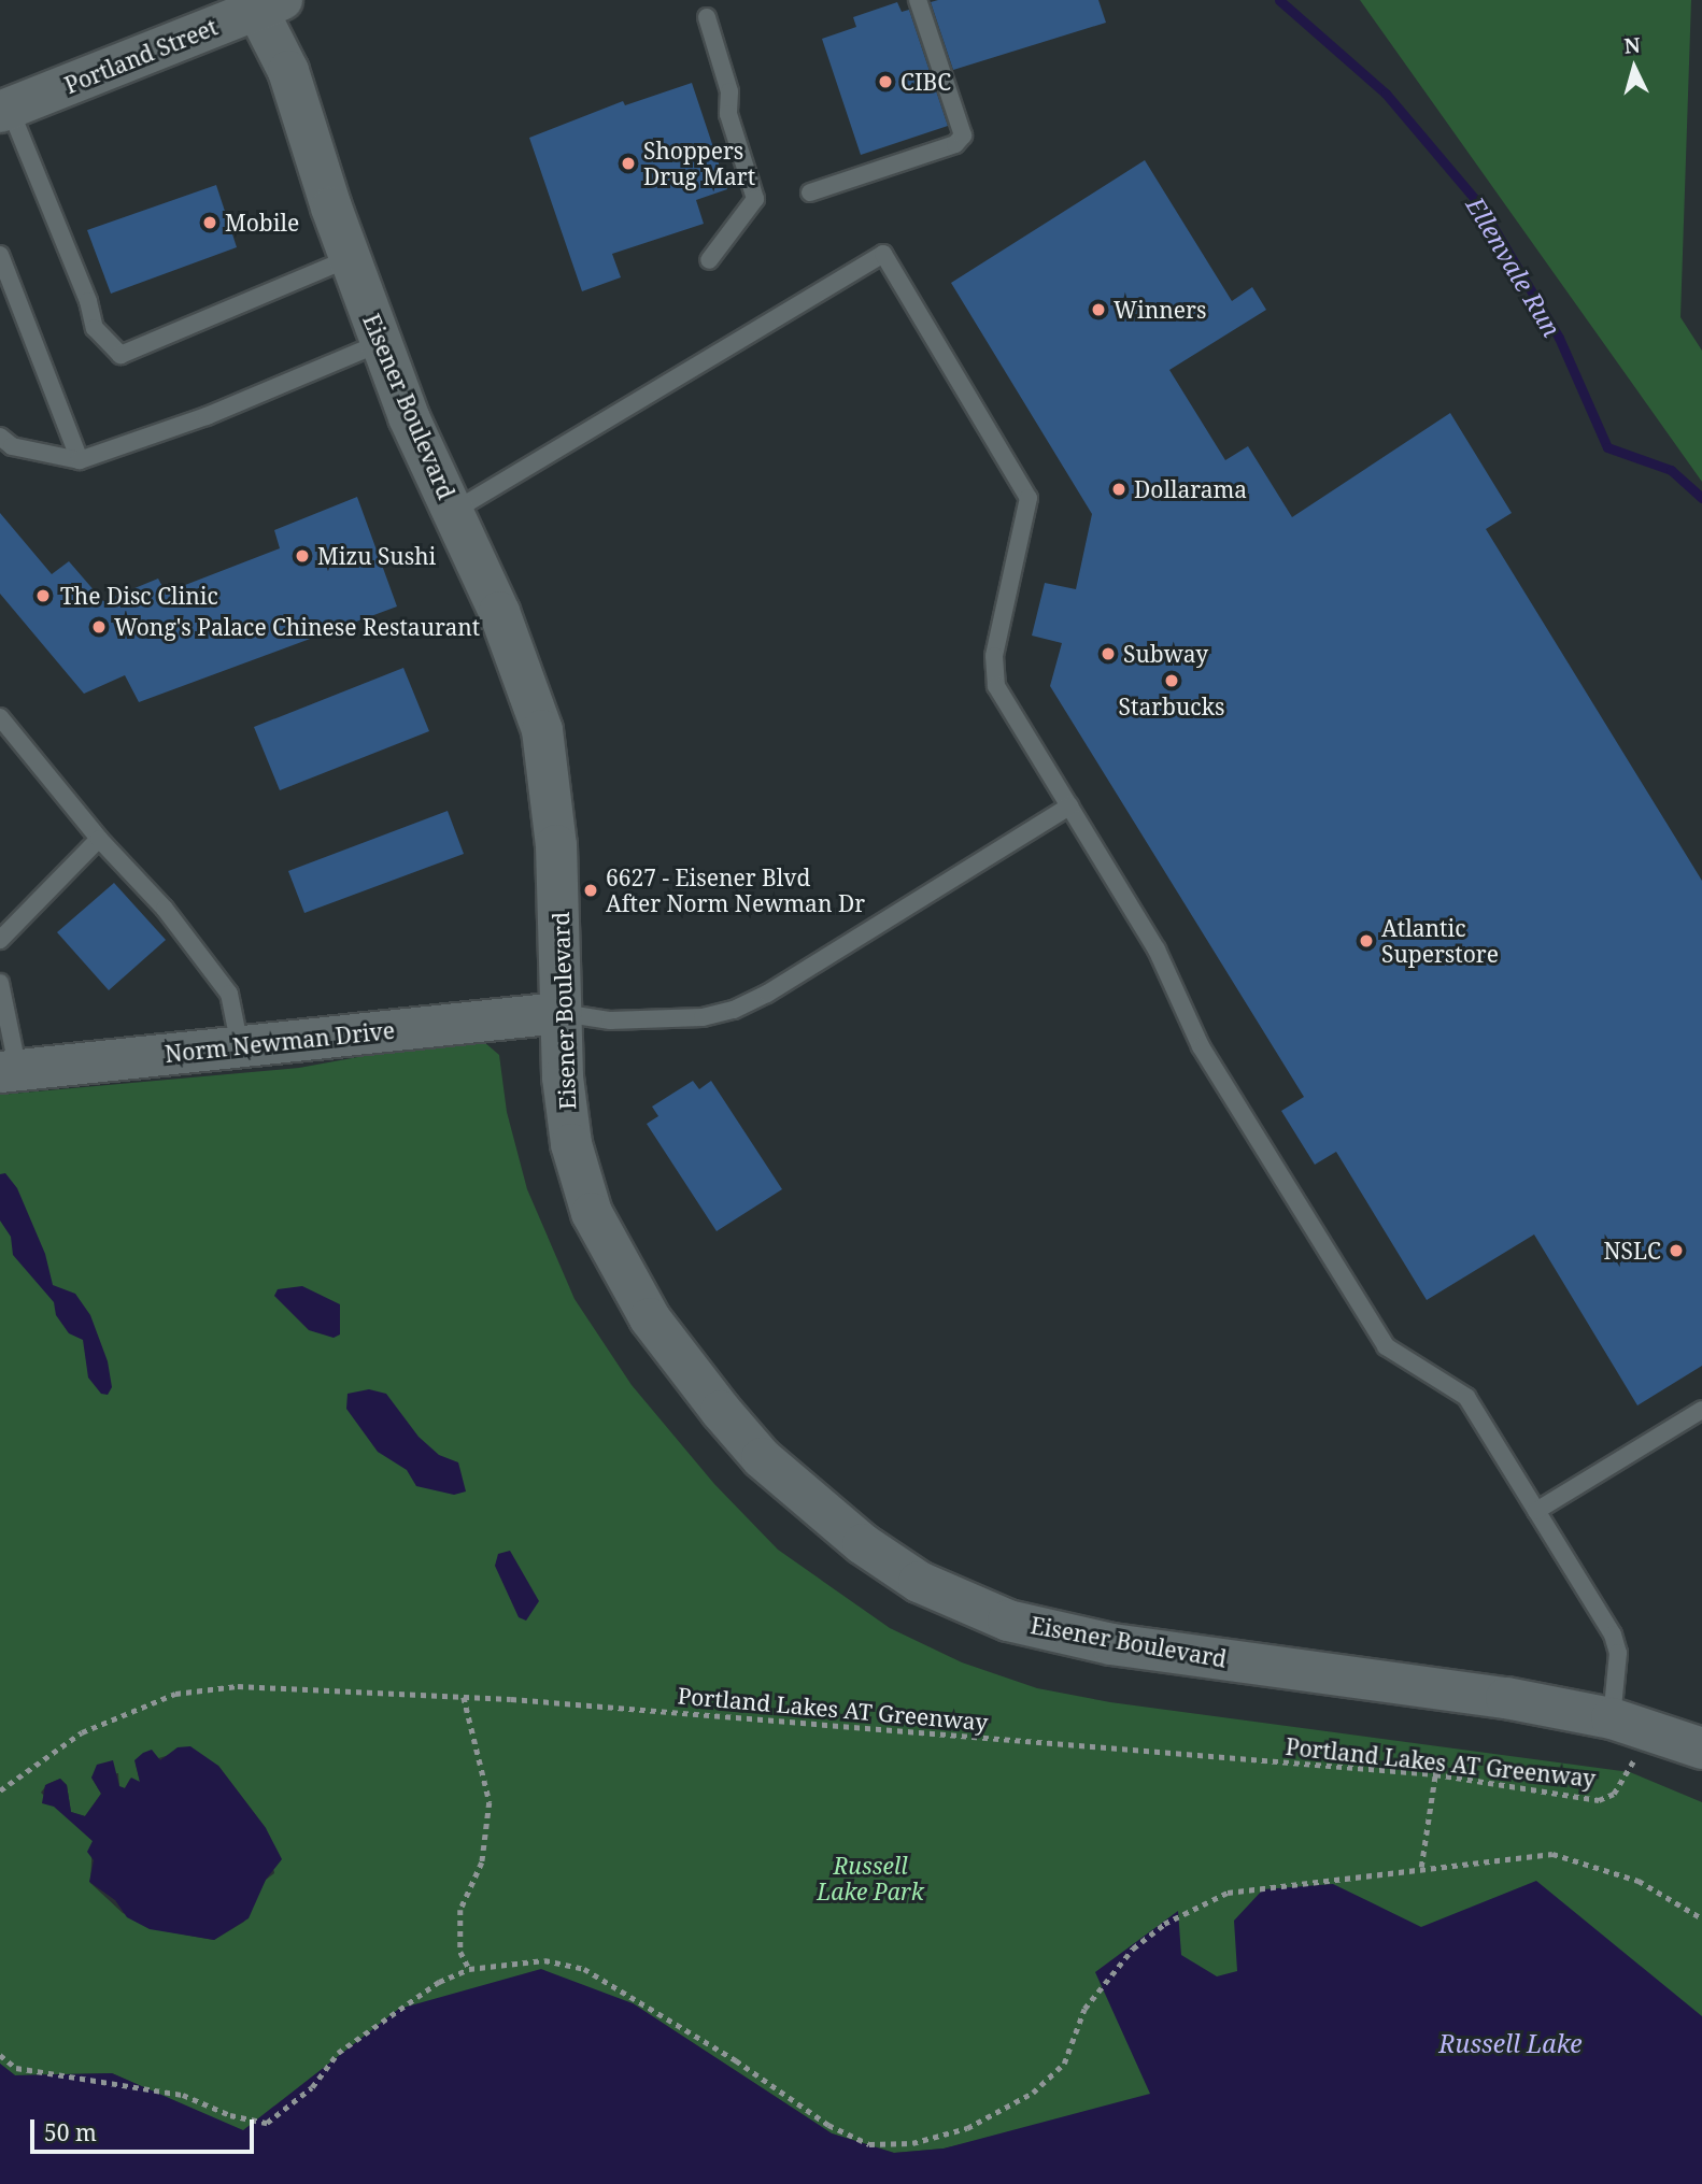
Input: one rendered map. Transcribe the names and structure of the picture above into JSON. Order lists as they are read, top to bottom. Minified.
{"streets":{"street":["Portland Street","Eisener Boulevard","Norm Newman Drive"],"path":["Portland Lakes AT Greenway"]},"crossings":[["Portland Street","Eisener Boulevard"],["Eisener Boulevard","Norm Newman Drive"],["Eisener Boulevard","Portland Lakes AT Greenway"]],"water":["Ellenvale Run","Russell Lake"],"parks":["Russell Lake Park"],"places":["CIBC","Shoppers Drug Mart","Mobile","Winners","Dollarama","Mizu Sushi","The Disc Clinic","Wong's Palace Chinese Restaurant","Subway","Starbucks","6627 - Eisener Blvd After Norm Newman Dr","Atlantic Superstore","NSLC"],"scale_bar":"50 m","north":"top"}
